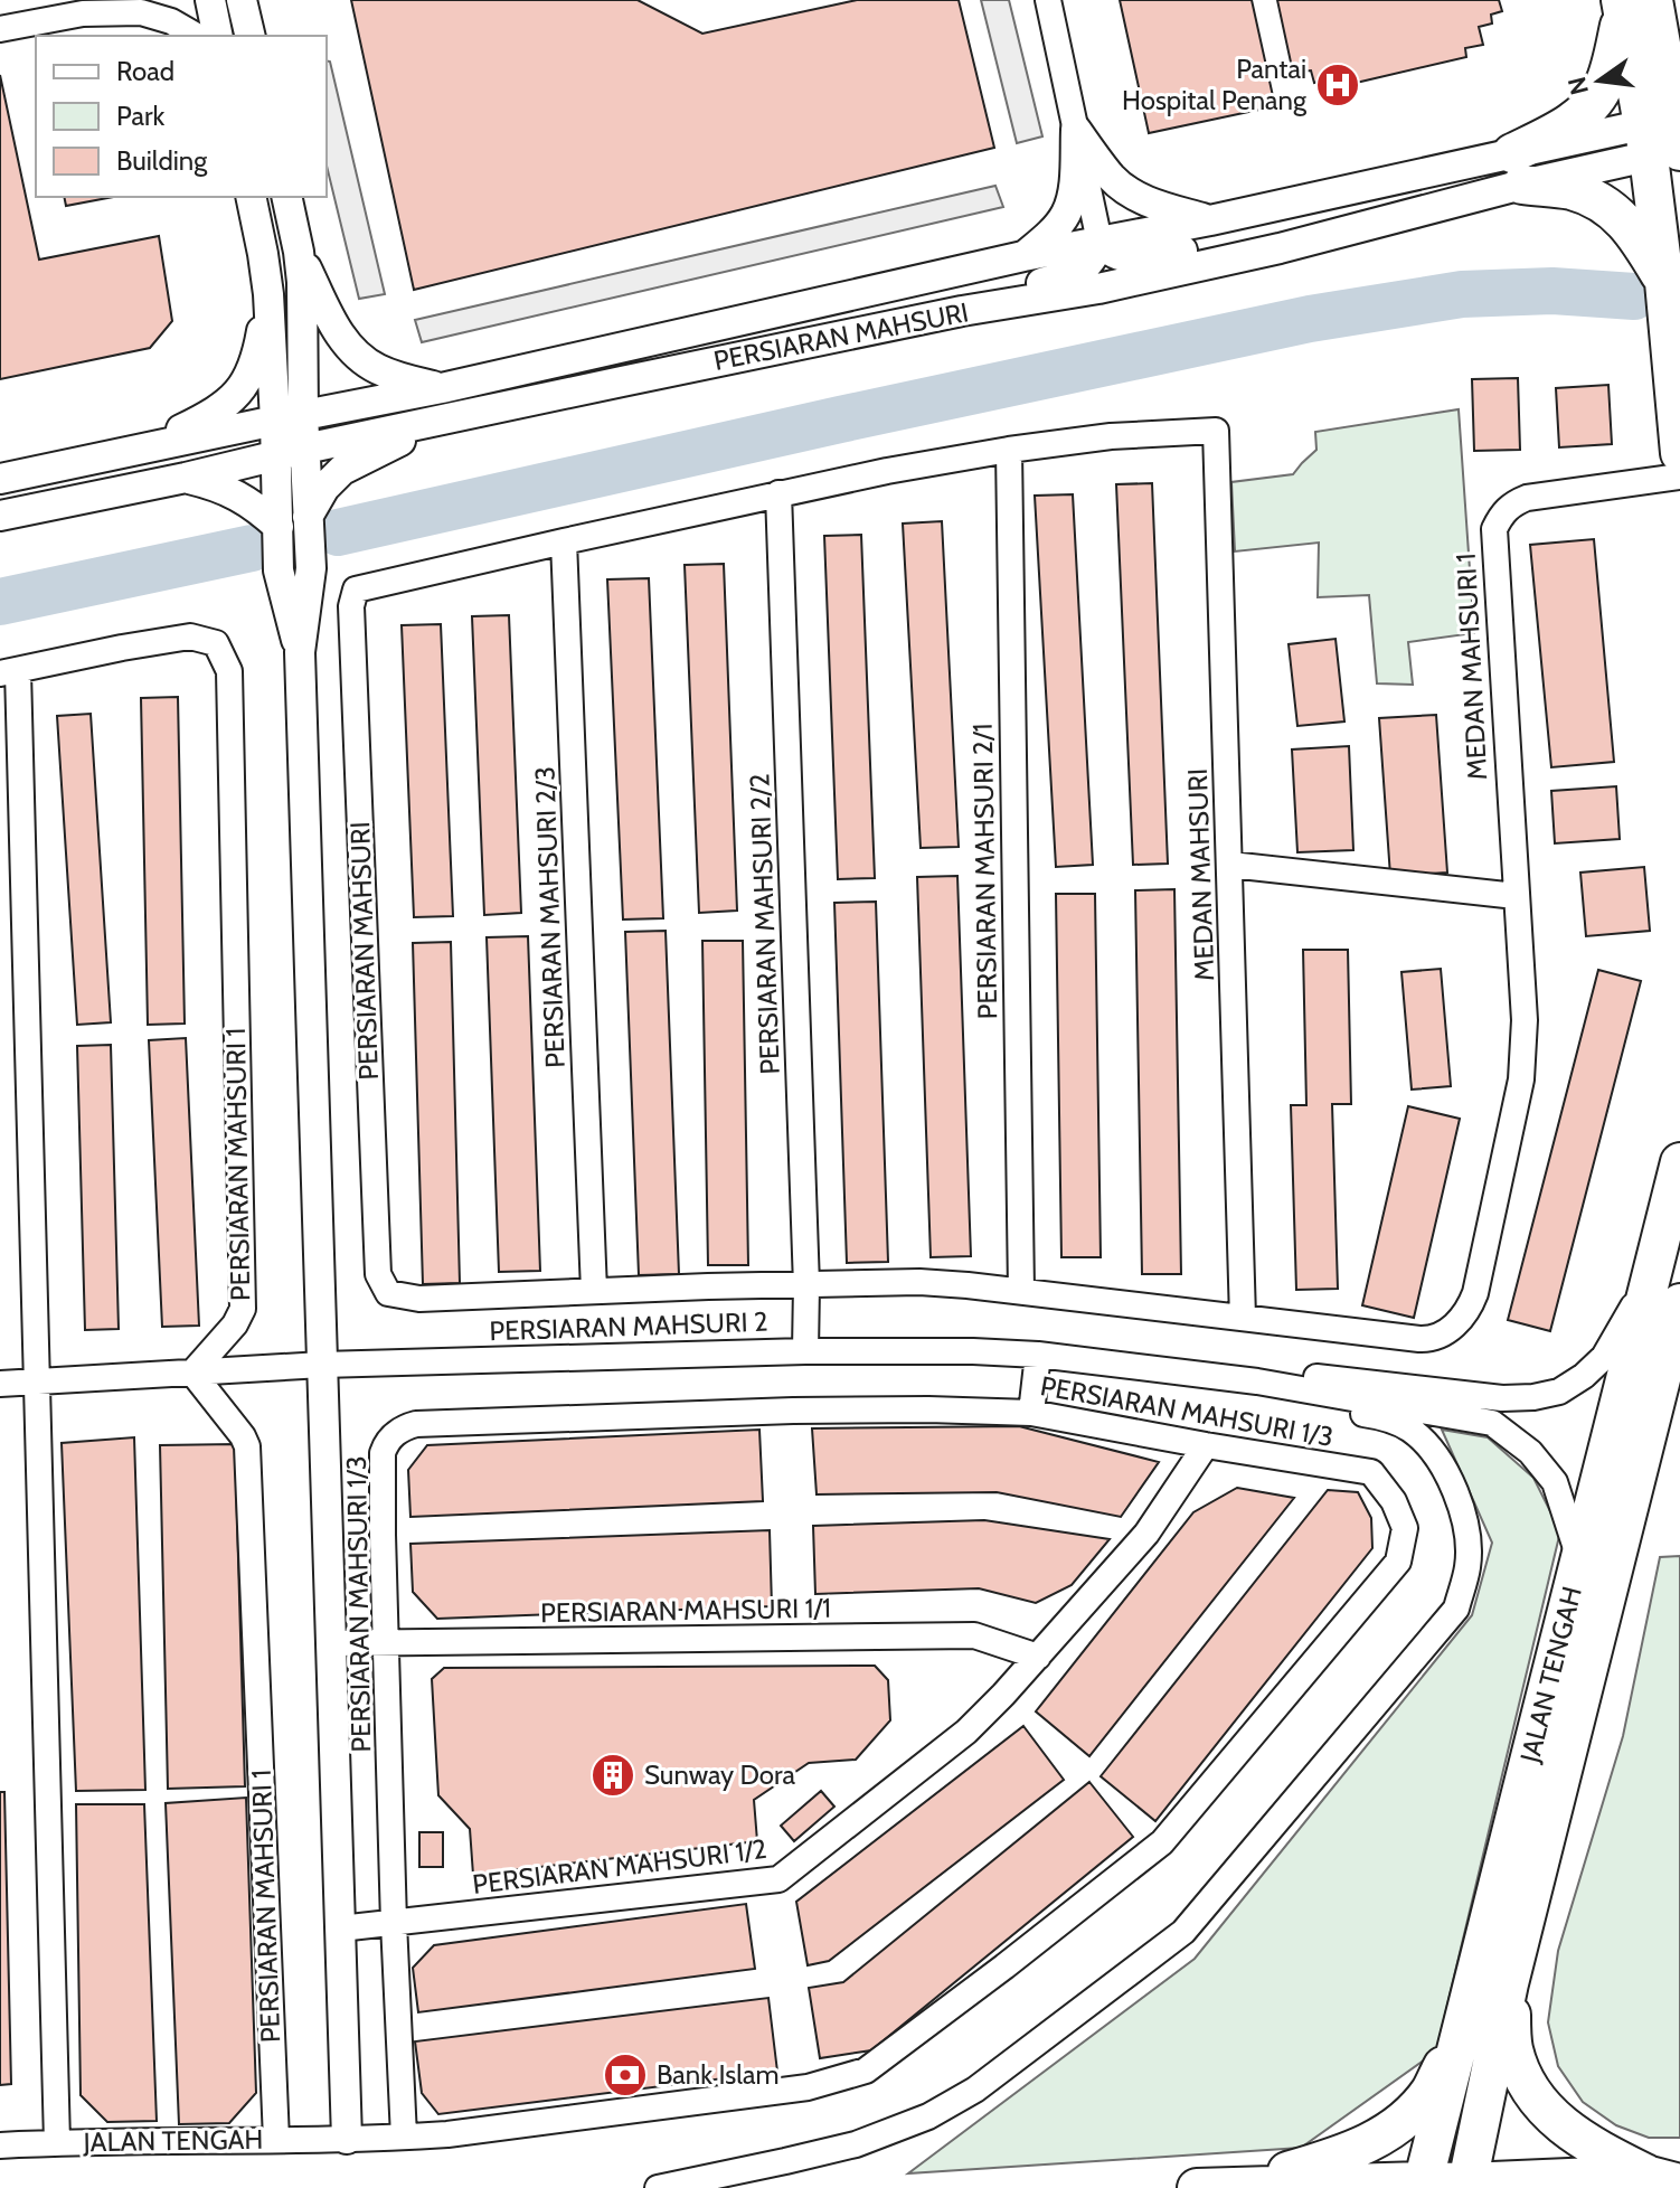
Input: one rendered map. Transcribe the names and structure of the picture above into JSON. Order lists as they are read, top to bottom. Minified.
{"streets":{"main road":["JALAN TENGAH"],"street":["PERSIARAN MAHSURI","MEDAN MAHSURI 1","PERSIARAN MAHSURI 2/1","MEDAN MAHSURI","PERSIARAN MAHSURI 2/3","PERSIARAN MAHSURI 2/2","PERSIARAN MAHSURI 1","PERSIARAN MAHSURI 2","PERSIARAN MAHSURI 1/3","PERSIARAN MAHSURI 1/1","PERSIARAN MAHSURI 1/2"]},"crossings":[["PERSIARAN MAHSURI","PERSIARAN MAHSURI 2/3"],["MEDAN MAHSURI 1","MEDAN MAHSURI"],["PERSIARAN MAHSURI 2/1","MEDAN MAHSURI"],["PERSIARAN MAHSURI 2/2","PERSIARAN MAHSURI 2"],["PERSIARAN MAHSURI 1","PERSIARAN MAHSURI 2"],["PERSIARAN MAHSURI 1","JALAN TENGAH"],["PERSIARAN MAHSURI 1/3","PERSIARAN MAHSURI 1/1"],["PERSIARAN MAHSURI 1/3","JALAN TENGAH"],["PERSIARAN MAHSURI 1/3","PERSIARAN MAHSURI 1/2"],["PERSIARAN MAHSURI 1/1","PERSIARAN MAHSURI 1/2"]],"places":{"hospital":["Pantai Hospital Penang"],"building":["Sunway Dora"],"bank":["Bank Islam"]},"legend":["Road","Park","Building"],"north":"left"}
